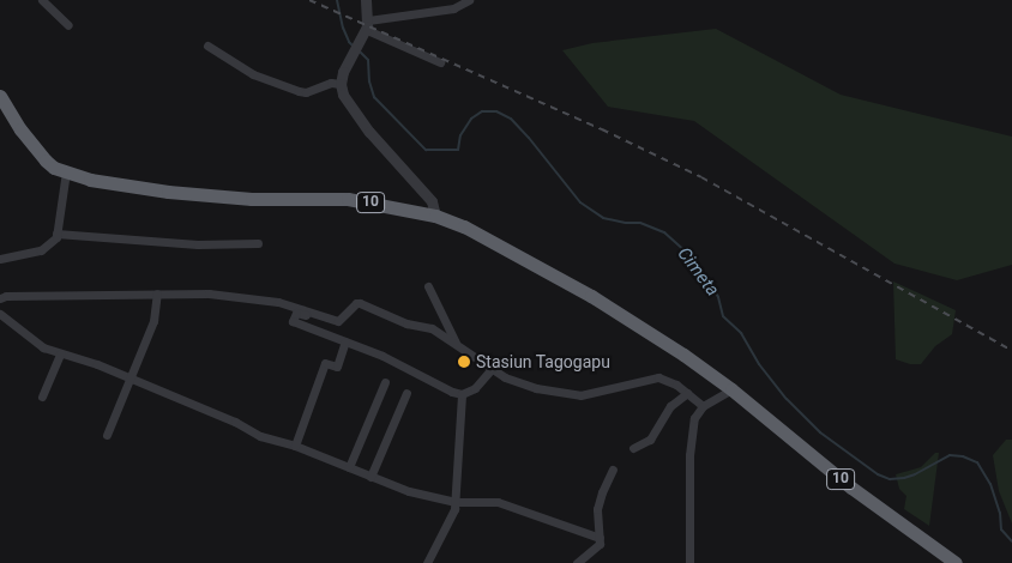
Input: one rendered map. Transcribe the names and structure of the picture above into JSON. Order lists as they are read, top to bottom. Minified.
{"streets":{"highway":["10"]},"water":["Cimeta"],"places":["Stasiun Tagogapu"]}
